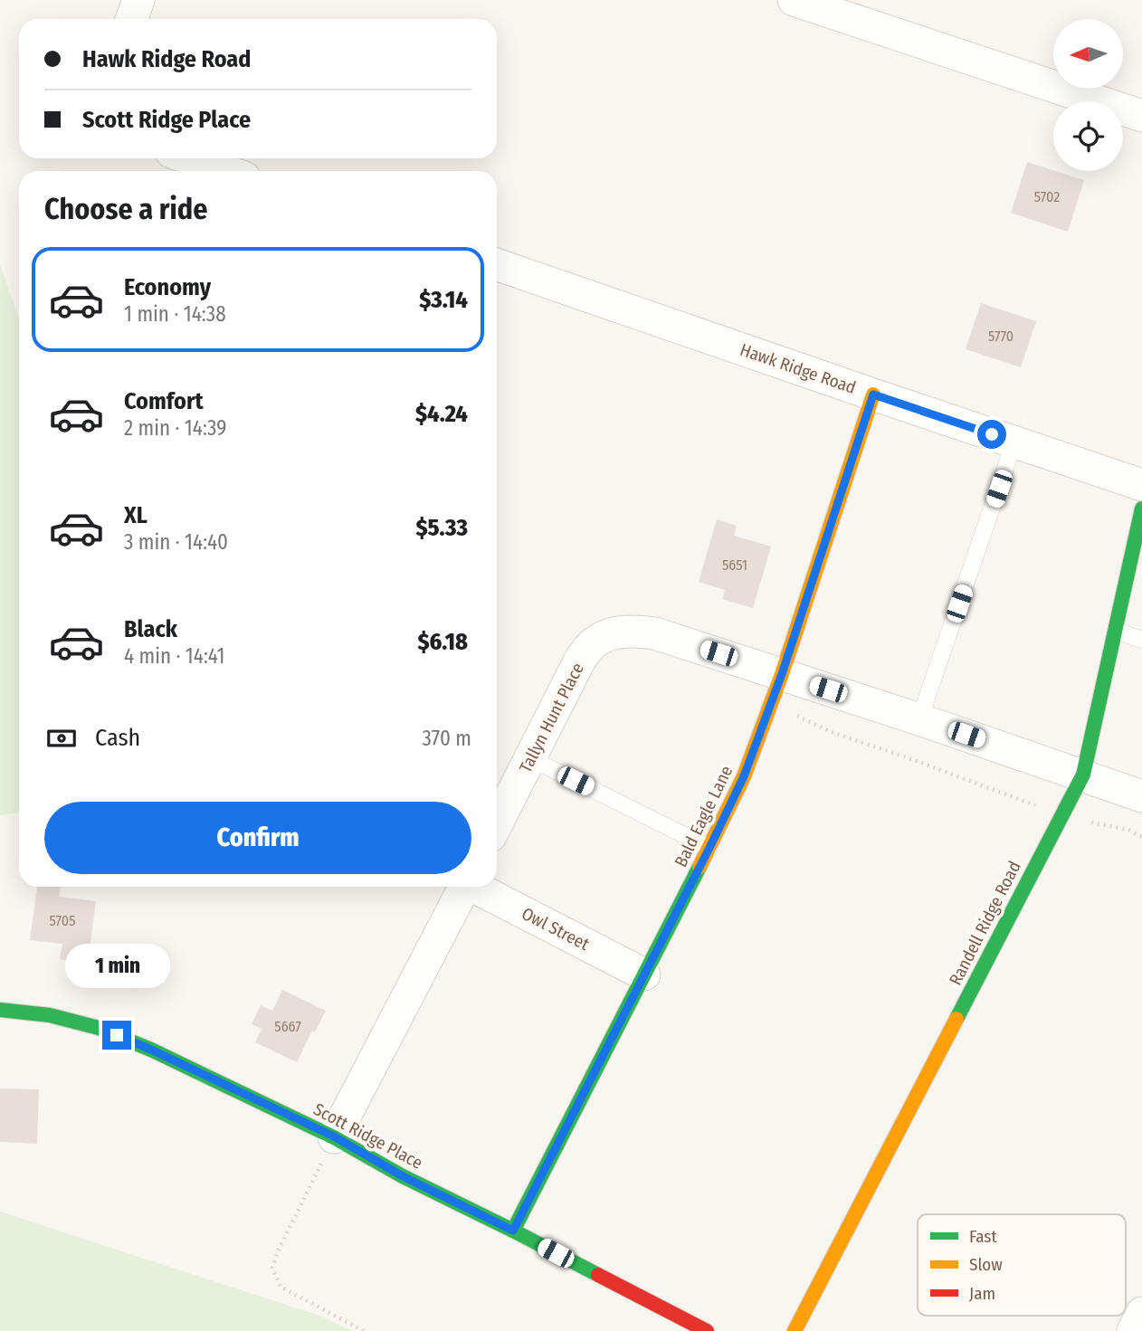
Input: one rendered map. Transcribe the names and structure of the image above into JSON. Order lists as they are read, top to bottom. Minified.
{"streets":{"street":["Hawk Ridge Road","Tallyn Hunt Place","Bald Eagle Lane","Randell Ridge Road","Owl Street","Scott Ridge Place"]},"crossings":[["Hawk Ridge Road","Bald Eagle Lane"],["Tallyn Hunt Place","Bald Eagle Lane"],["Tallyn Hunt Place","Randell Ridge Road"],["Bald Eagle Lane","Owl Street"],["Bald Eagle Lane","Scott Ridge Place"]],"house_numbers":["5702","5770","5651","5705","5667"],"legend":["Fast","Slow","Jam"],"north":"left","page":{"banner":["Hawk Ridge Road","Scott Ridge Place"],"heading":"Choose a ride","list":[{"name":"Economy","note":"1 min · 14:38","value":"$3.14"},{"name":"Comfort","note":"2 min · 14:39","value":"$4.24"},{"name":"XL","note":"3 min · 14:40","value":"$5.33"},{"name":"Black","note":"4 min · 14:41","value":"$6.18"}],"pay":["Cash","370 m"],"buttons":"Confirm","bubble":"1 min"}}
